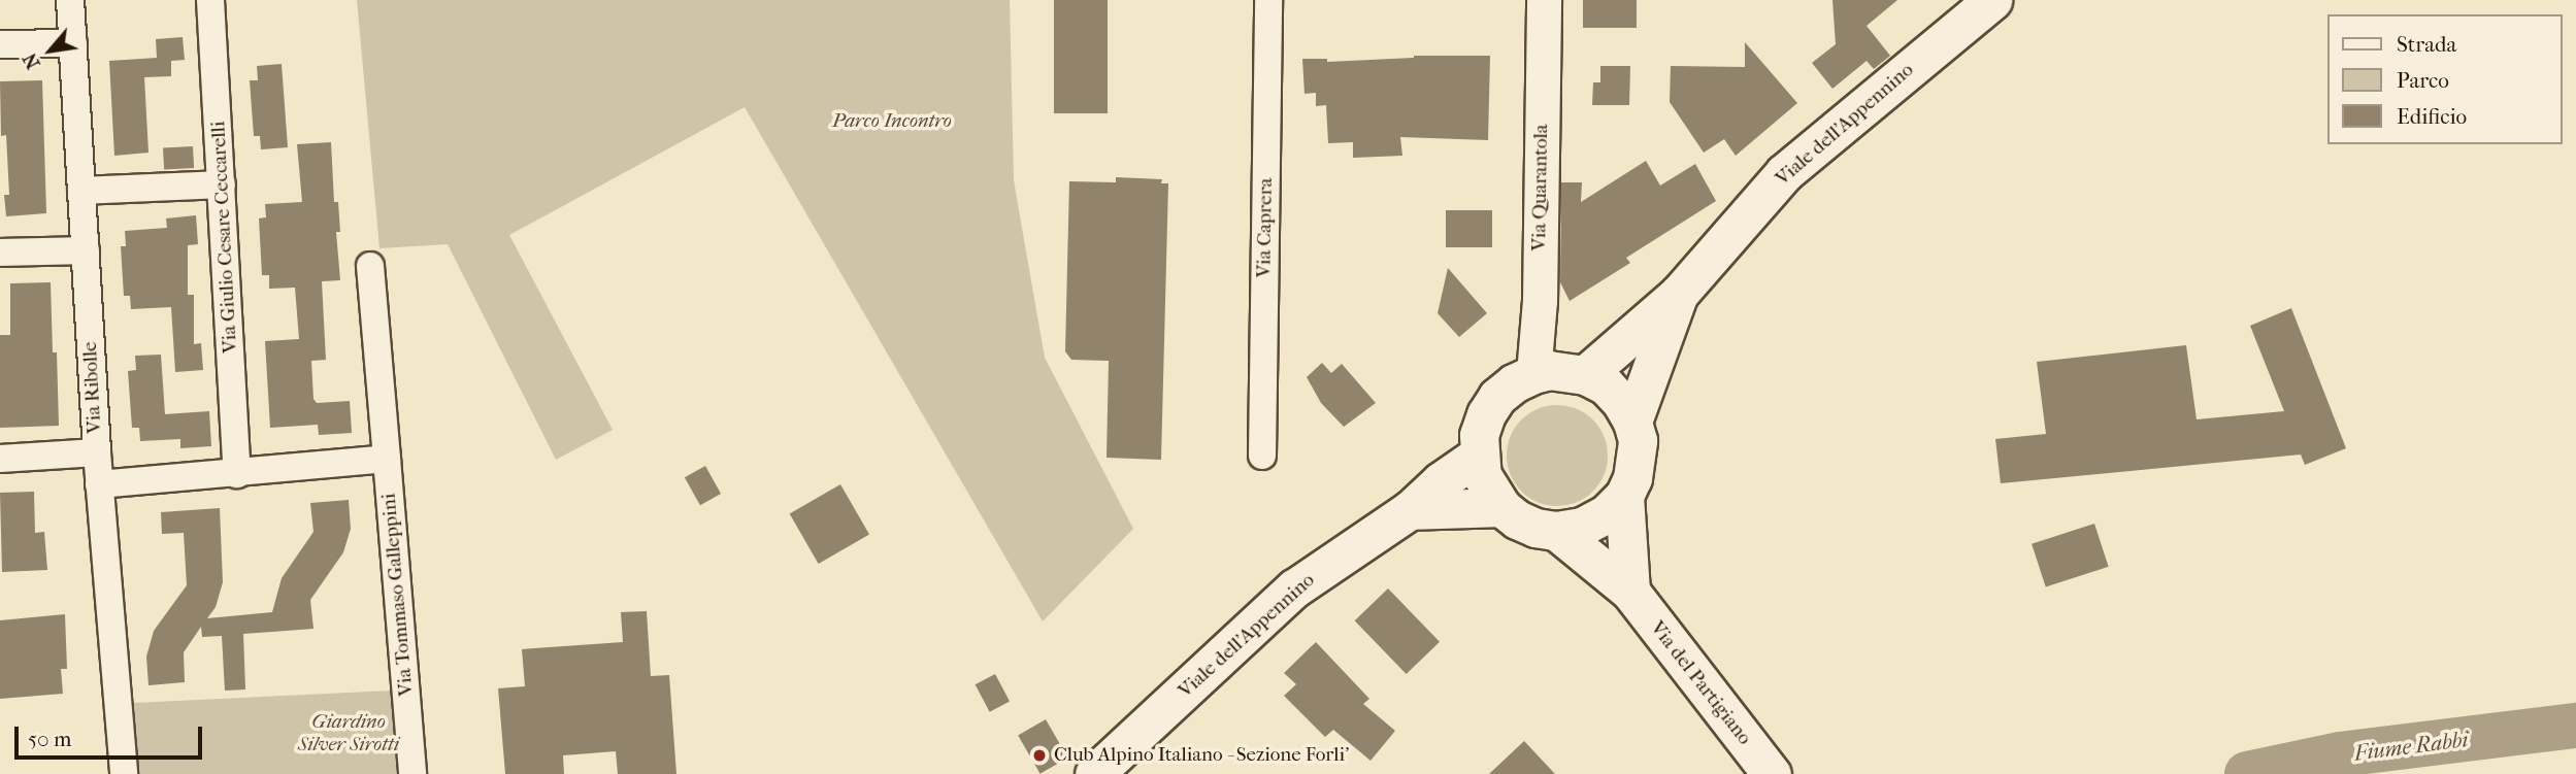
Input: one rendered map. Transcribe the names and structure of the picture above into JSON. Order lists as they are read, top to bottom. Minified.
{"streets":{"main road":["Viale dell'Appennino","Via del Partigiano"],"street":["Via Quarantola","Via Caprera","Via Giulio Cesare Ceccarelli","Via Ribolle","Via Tommaso Galleppini"]},"crossings":[["Viale dell'Appennino","Via Quarantola"],["Viale dell'Appennino","Via del Partigiano"],["Via Quarantola","Via del Partigiano"]],"water":["Fiume Rabbi"],"parks":["Parco Incontro","Giardino Silver Sirotti"],"places":["Club Alpino Italiano - Sezione Forli'"],"legend":["Strada","Parco","Edificio"],"scale_bar":"50 m","north":"bottom left"}
